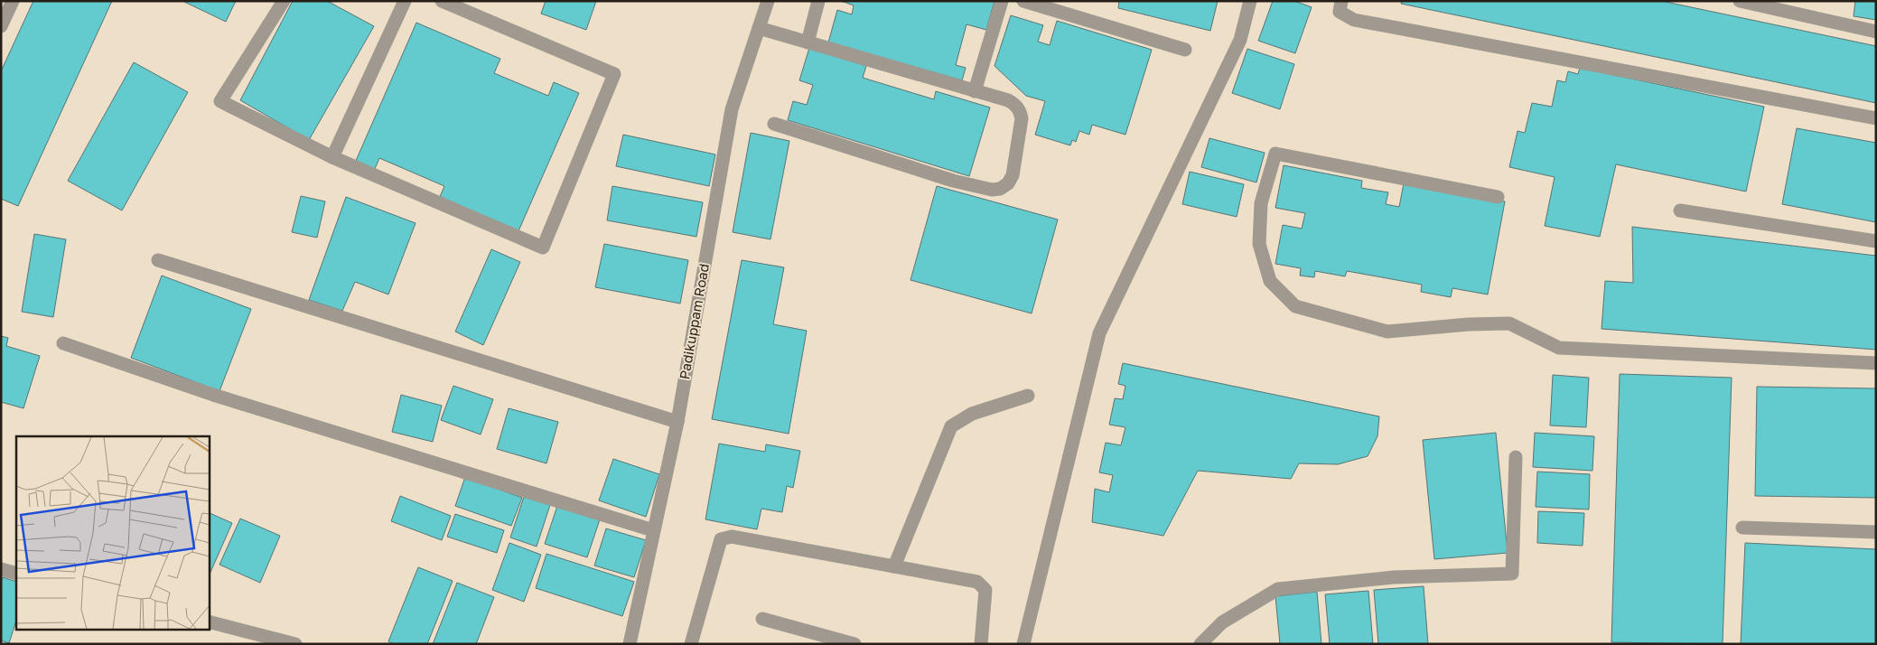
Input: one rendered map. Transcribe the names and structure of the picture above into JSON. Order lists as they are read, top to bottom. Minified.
{"streets":{"street":["Padikuppam Road"]}}
